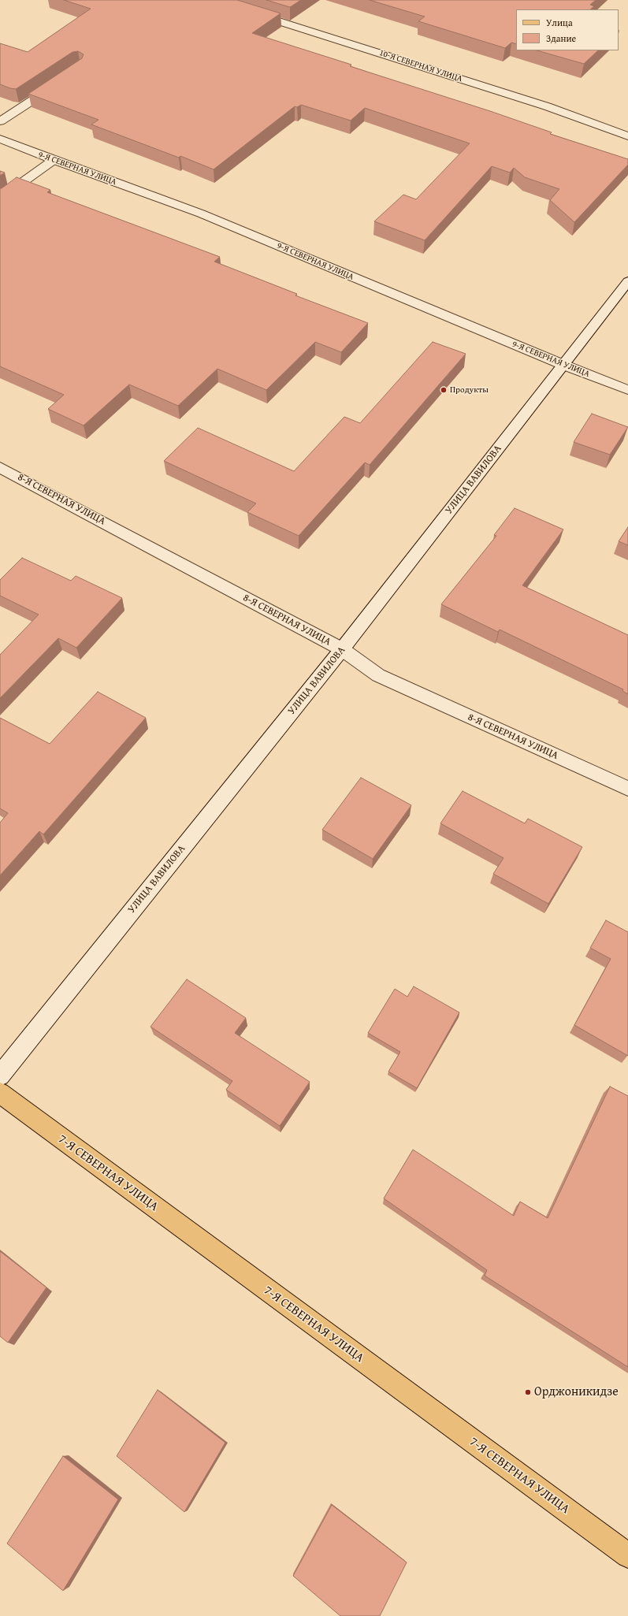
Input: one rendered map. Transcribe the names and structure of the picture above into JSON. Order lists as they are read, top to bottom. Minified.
{"streets":{"main road":["7-Я СЕВЕРНАЯ УЛИЦА"],"street":["10-Я СЕВЕРНАЯ УЛИЦА","9-Я СЕВЕРНАЯ УЛИЦА","УЛИЦА ВАВИЛОВА","8-Я СЕВЕРНАЯ УЛИЦА"]},"crossings":[["9-Я СЕВЕРНАЯ УЛИЦА","УЛИЦА ВАВИЛОВА"],["УЛИЦА ВАВИЛОВА","8-Я СЕВЕРНАЯ УЛИЦА"]],"places":["Продукты","Орджоникидзе"],"legend":["Улица","Здание"]}
